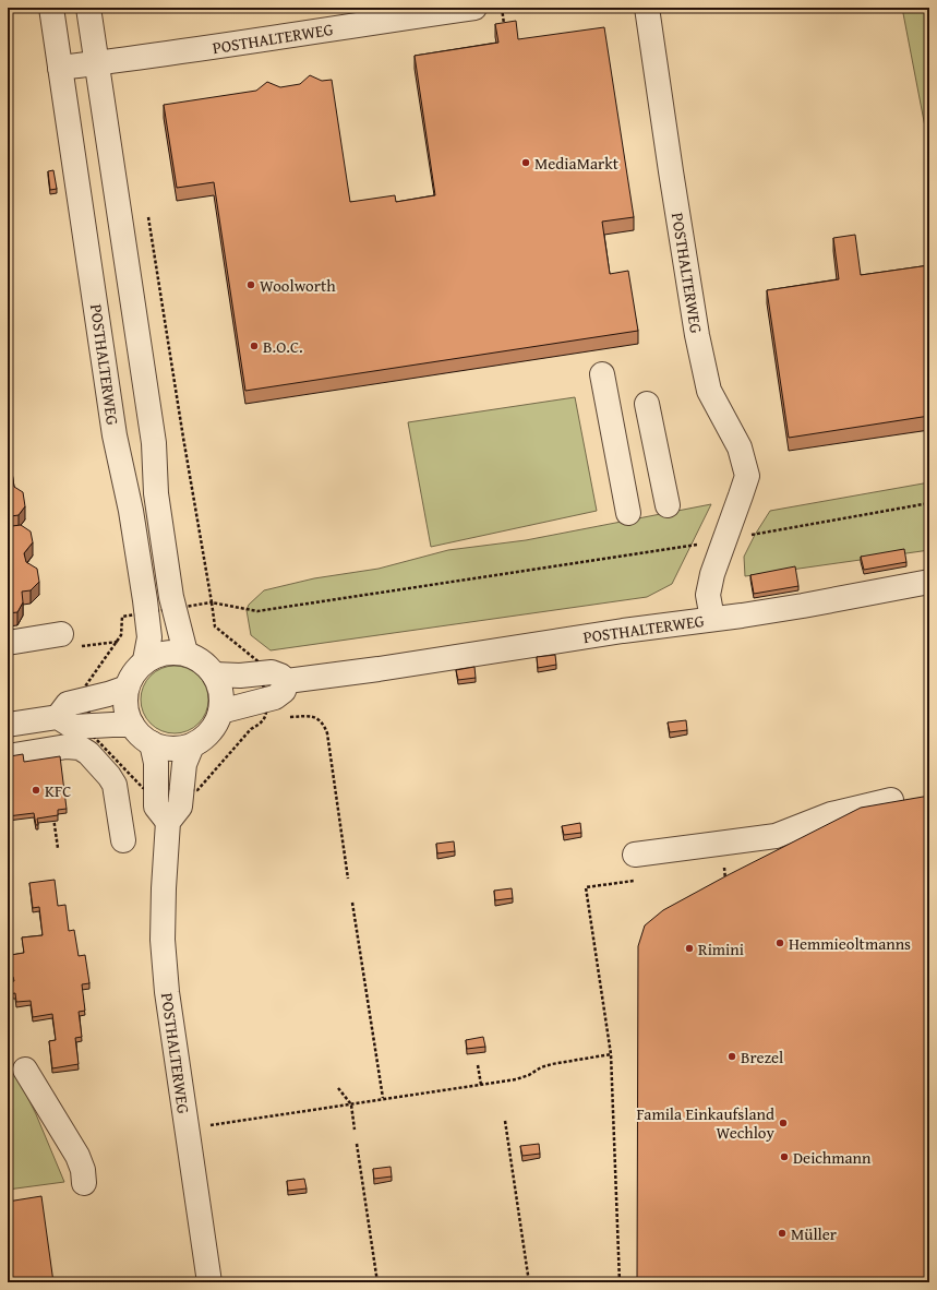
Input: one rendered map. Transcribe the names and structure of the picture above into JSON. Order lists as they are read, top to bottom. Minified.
{"streets":{"lane":["POSTHALTERWEG"]},"places":["MediaMarkt","Woolworth","B.O.C.","KFC","Hemmieoltmanns","Rimini","Brezel","Famila Einkaufsland Wechloy","Deichmann","Müller"]}
